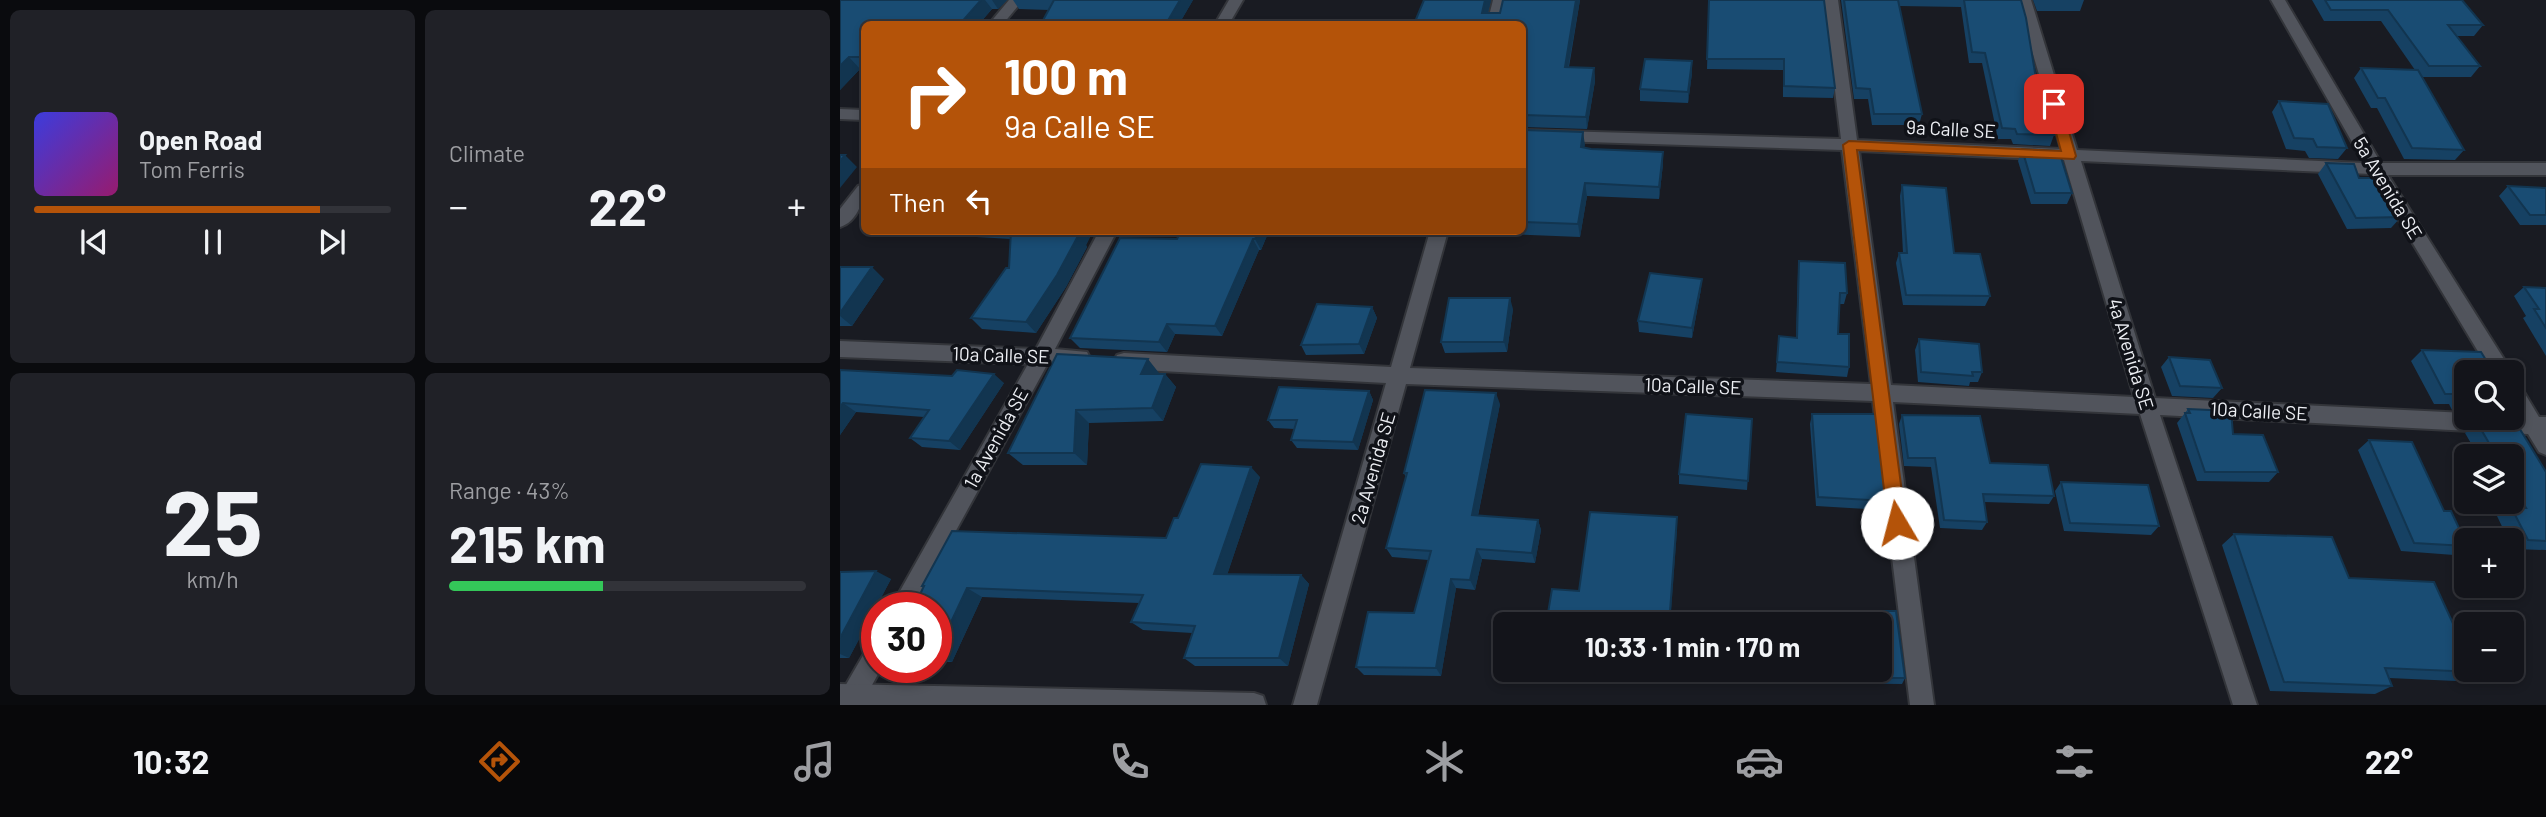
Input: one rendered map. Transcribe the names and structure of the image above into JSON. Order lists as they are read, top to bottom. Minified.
{"streets":{"street":["9a Calle SE","5a Avenida SE","4a Avenida SE","10a Calle SE","1a Avenida SE","2a Avenida SE"]},"crossings":[["9a Calle SE","5a Avenida SE"],["9a Calle SE","4a Avenida SE"],["4a Avenida SE","10a Calle SE"],["10a Calle SE","1a Avenida SE"],["10a Calle SE","2a Avenida SE"]],"page":{"tile":["Climate",["25","km/h"],["Range · 43%","215 km"]],"turn":["100 m","9a Calle SE"],"song":["Open Road","Tom Ferris"],"then":"Then","heat":["−","22°","+"],"map_buttons":["+","−"],"limit":"30","trip":"10:33 · 1 min · 170 m","tabs":["10:32","22°"]}}
